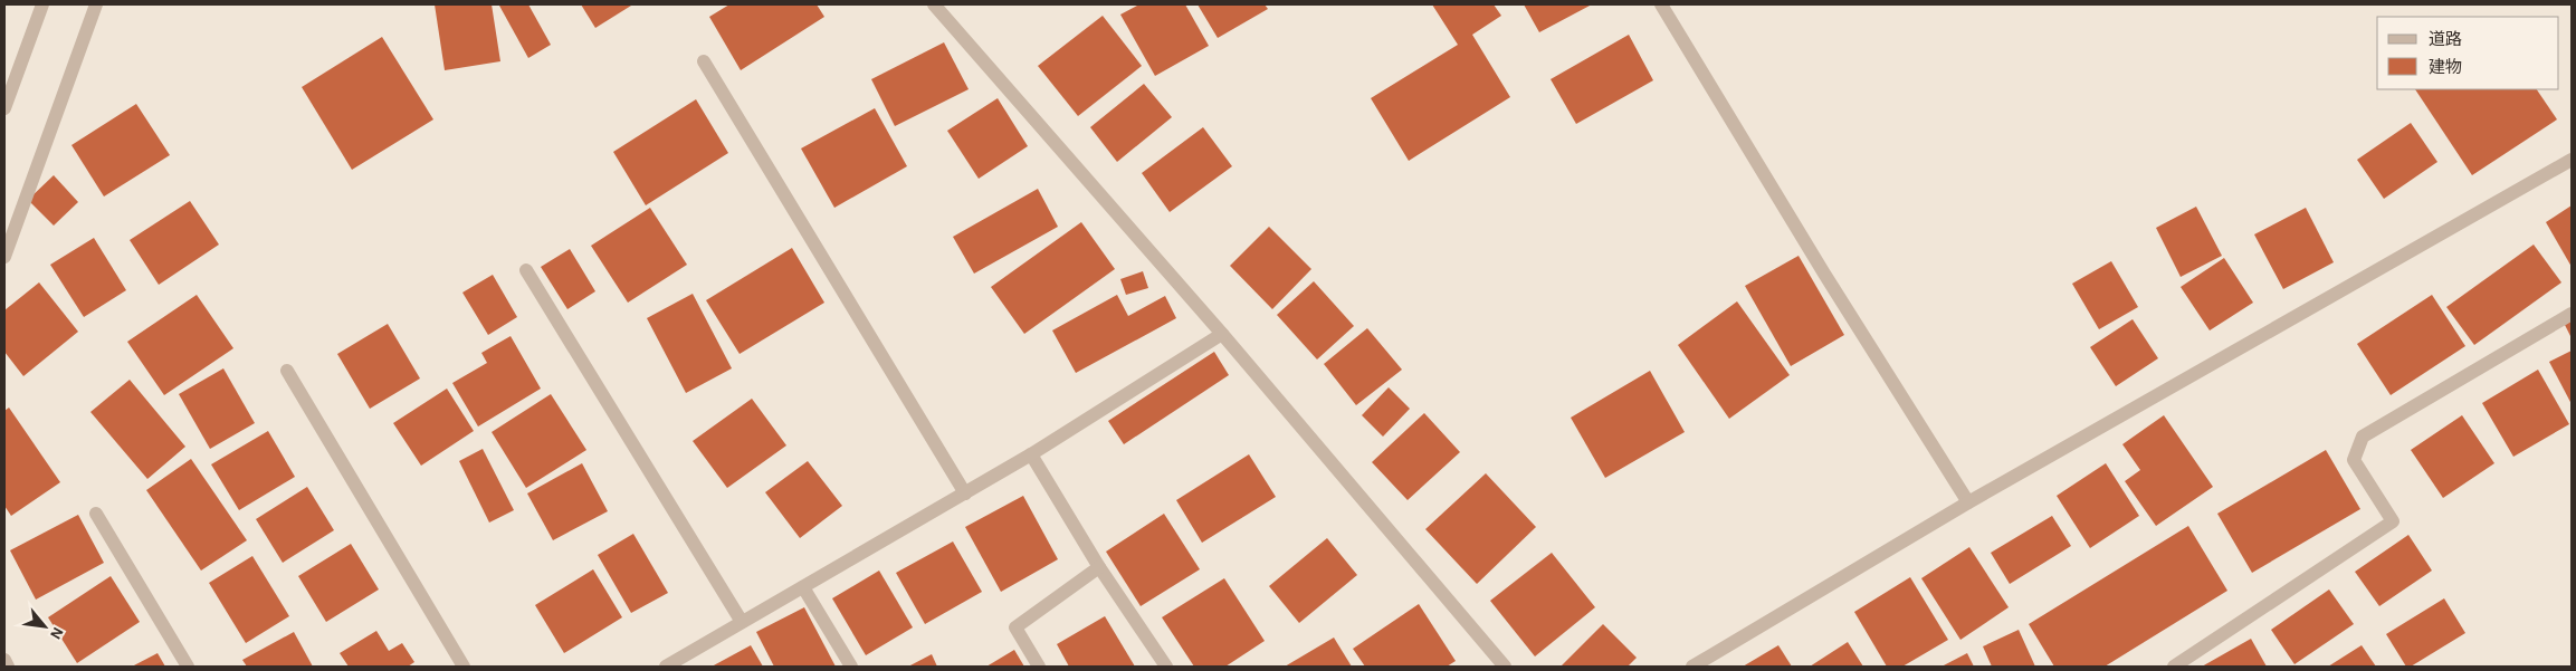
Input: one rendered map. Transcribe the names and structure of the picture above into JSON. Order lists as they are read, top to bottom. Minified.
{"legend":["道路","建物"],"north":"bottom right"}
